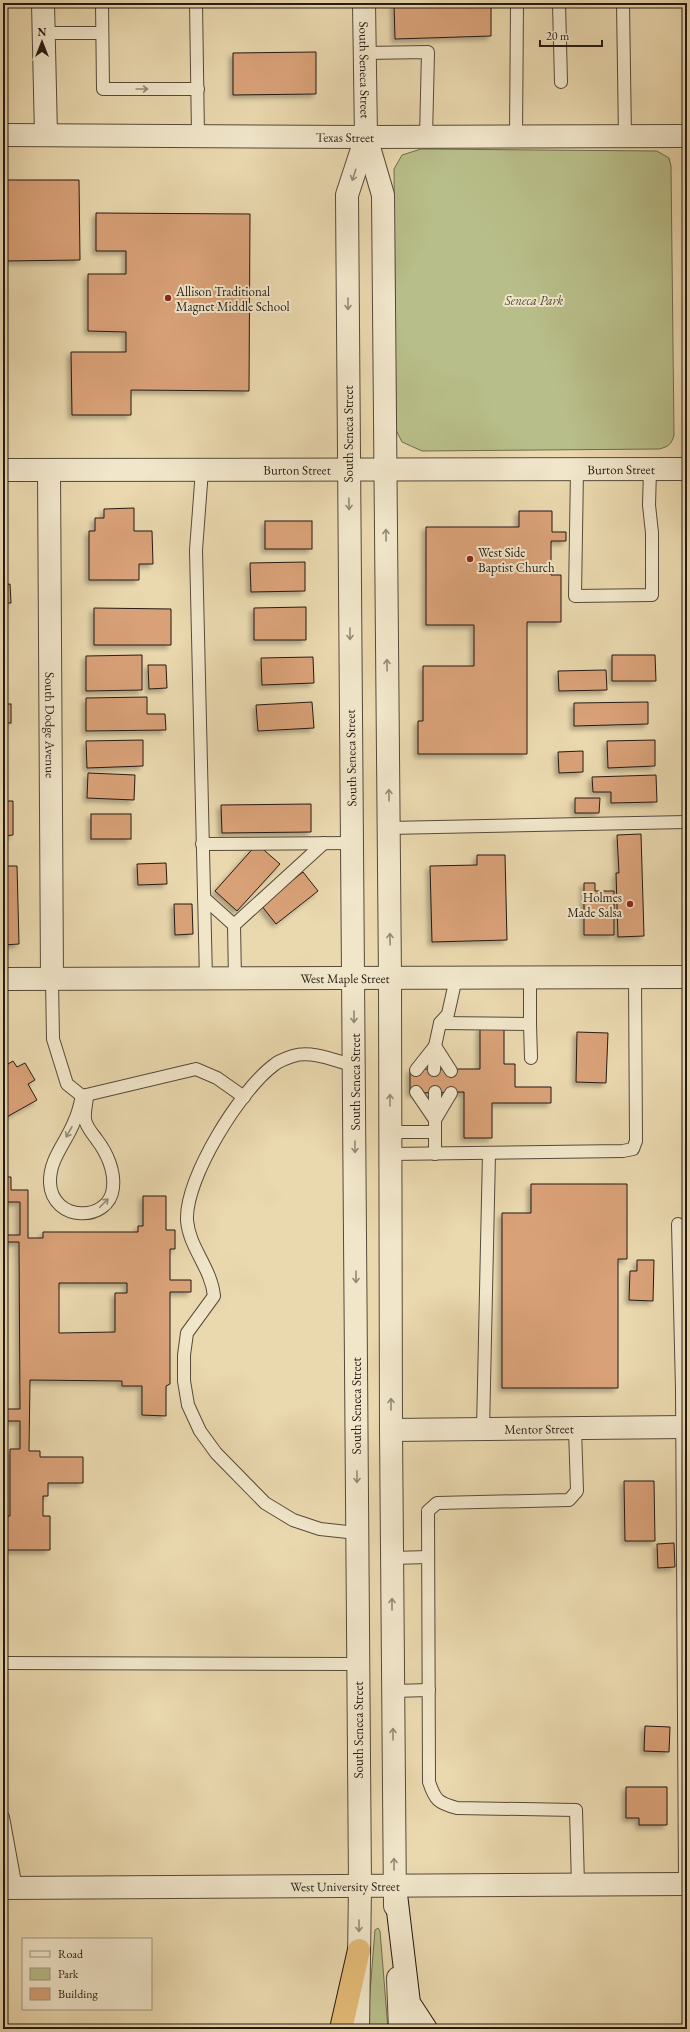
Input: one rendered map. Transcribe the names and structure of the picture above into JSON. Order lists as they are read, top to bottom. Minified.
{"streets":{"street":["South Seneca Street","Texas Street","Burton Street","South Dodge Avenue","West Maple Street","Mentor Street","West University Street"]},"crossings":[["South Seneca Street","Texas Street"],["South Seneca Street","Burton Street"],["South Seneca Street","West Maple Street"],["South Seneca Street","Mentor Street"],["South Seneca Street","West University Street"],["Burton Street","South Dodge Avenue"],["South Dodge Avenue","West Maple Street"]],"parks":["Seneca Park"],"places":["Allison Traditional Magnet Middle School","West Side Baptist Church","Holmes Made Salsa"],"legend":["Road","Park","Building"],"scale_bar":"20 m","north":"top"}
